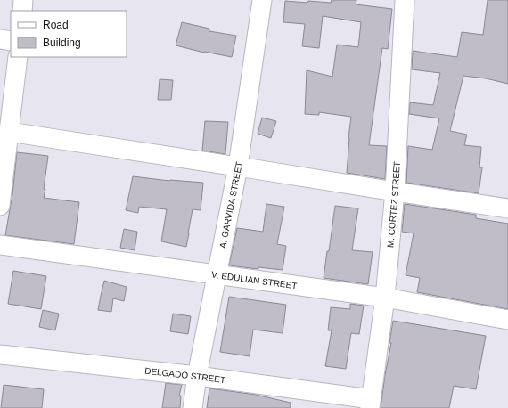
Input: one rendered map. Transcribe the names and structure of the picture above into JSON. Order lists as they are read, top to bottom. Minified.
{"streets":{"street":["A. GARVIDA STREET","M. CORTEZ STREET","V. EDULIAN STREET","DELGADO STREET"]},"crossings":[["A. GARVIDA STREET","V. EDULIAN STREET"],["A. GARVIDA STREET","DELGADO STREET"],["M. CORTEZ STREET","V. EDULIAN STREET"],["M. CORTEZ STREET","DELGADO STREET"]],"legend":["Road","Building"]}
